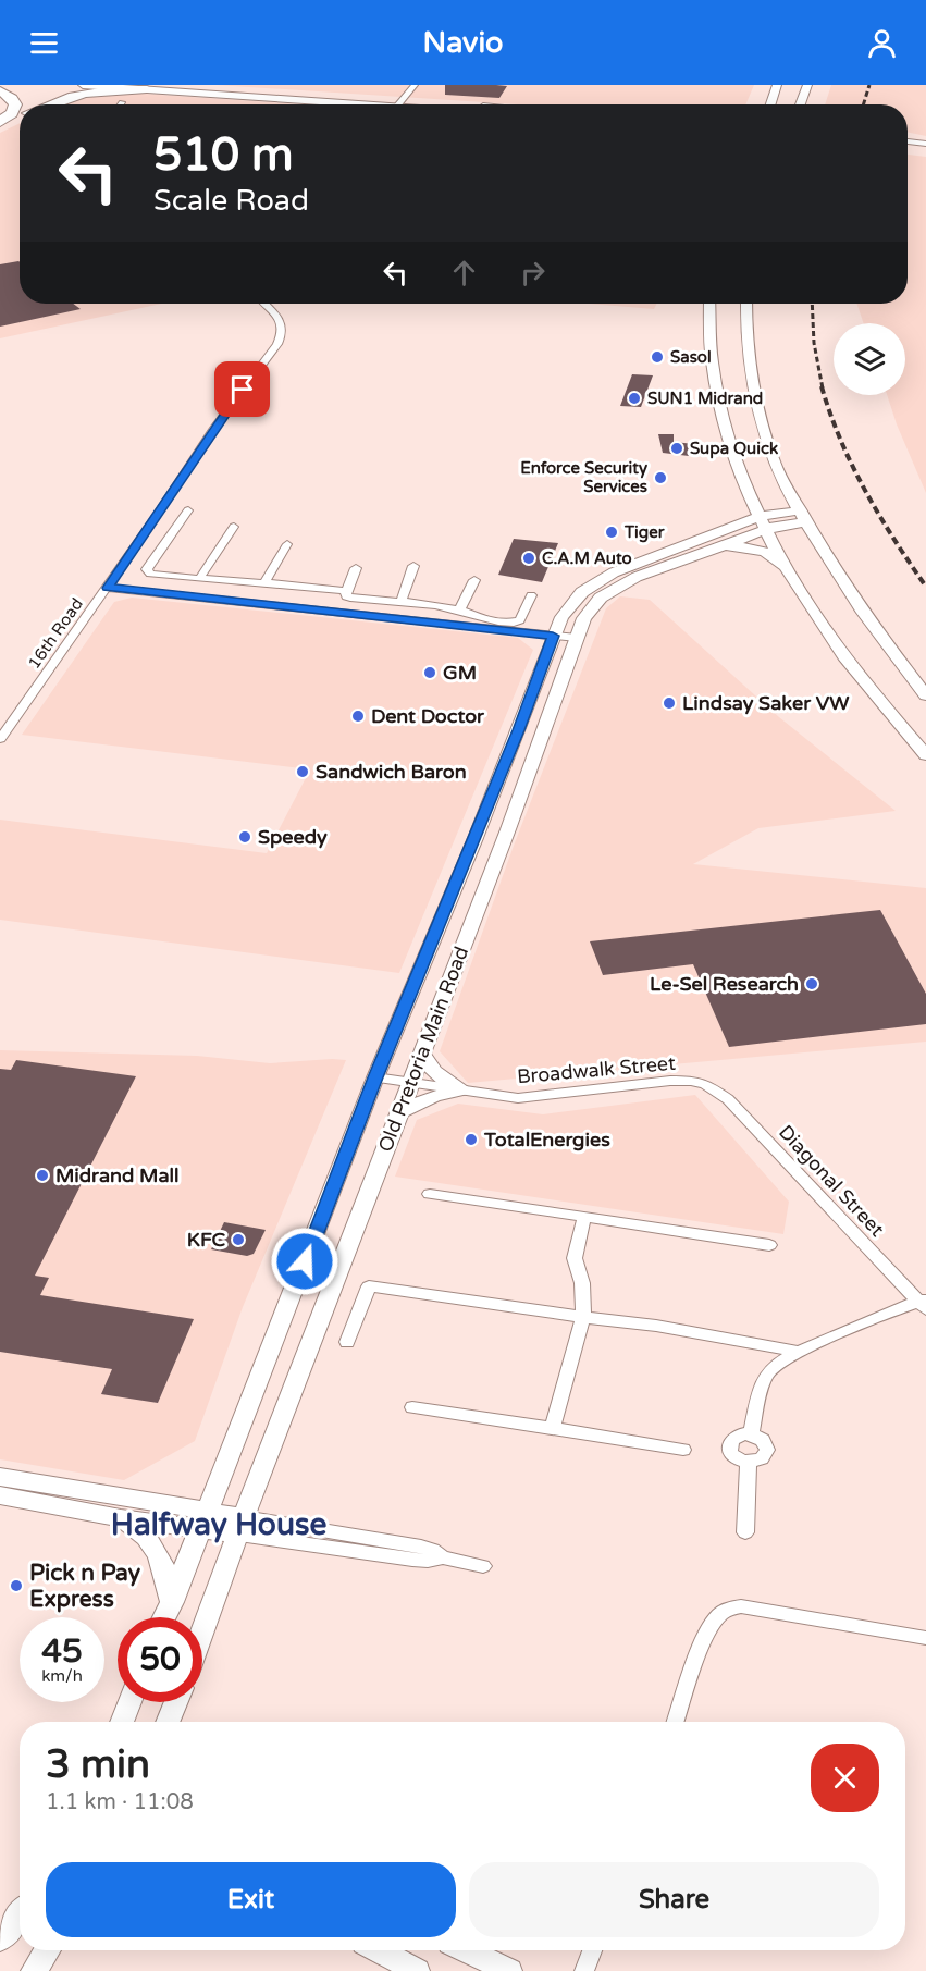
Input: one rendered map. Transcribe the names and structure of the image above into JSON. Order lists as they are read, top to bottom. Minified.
{"streets":{"main road":["Old Pretoria Main Road"],"street":["16th Road","Broadwalk Street","Diagonal Street"]},"crossings":[["Old Pretoria Main Road","Broadwalk Street"],["Broadwalk Street","Diagonal Street"]],"districts":["Halfway House"],"places":["Sasol","SUN1 Midrand","Supa Quick","Enforce Security Services","Tiger","C.A.M Auto","GM","Lindsay Saker VW","Dent Doctor","Sandwich Baron","Speedy","Le-Sel Research","TotalEnergies","Midrand Mall","KFC","Pick n Pay Express"],"page":{"header":"Navio","turn":["510 m","Scale Road"],"speed":"45 km/h","limit":"50","heading":["3 min","1.1 km · 11:08"],"buttons":["Exit","Share"]}}
